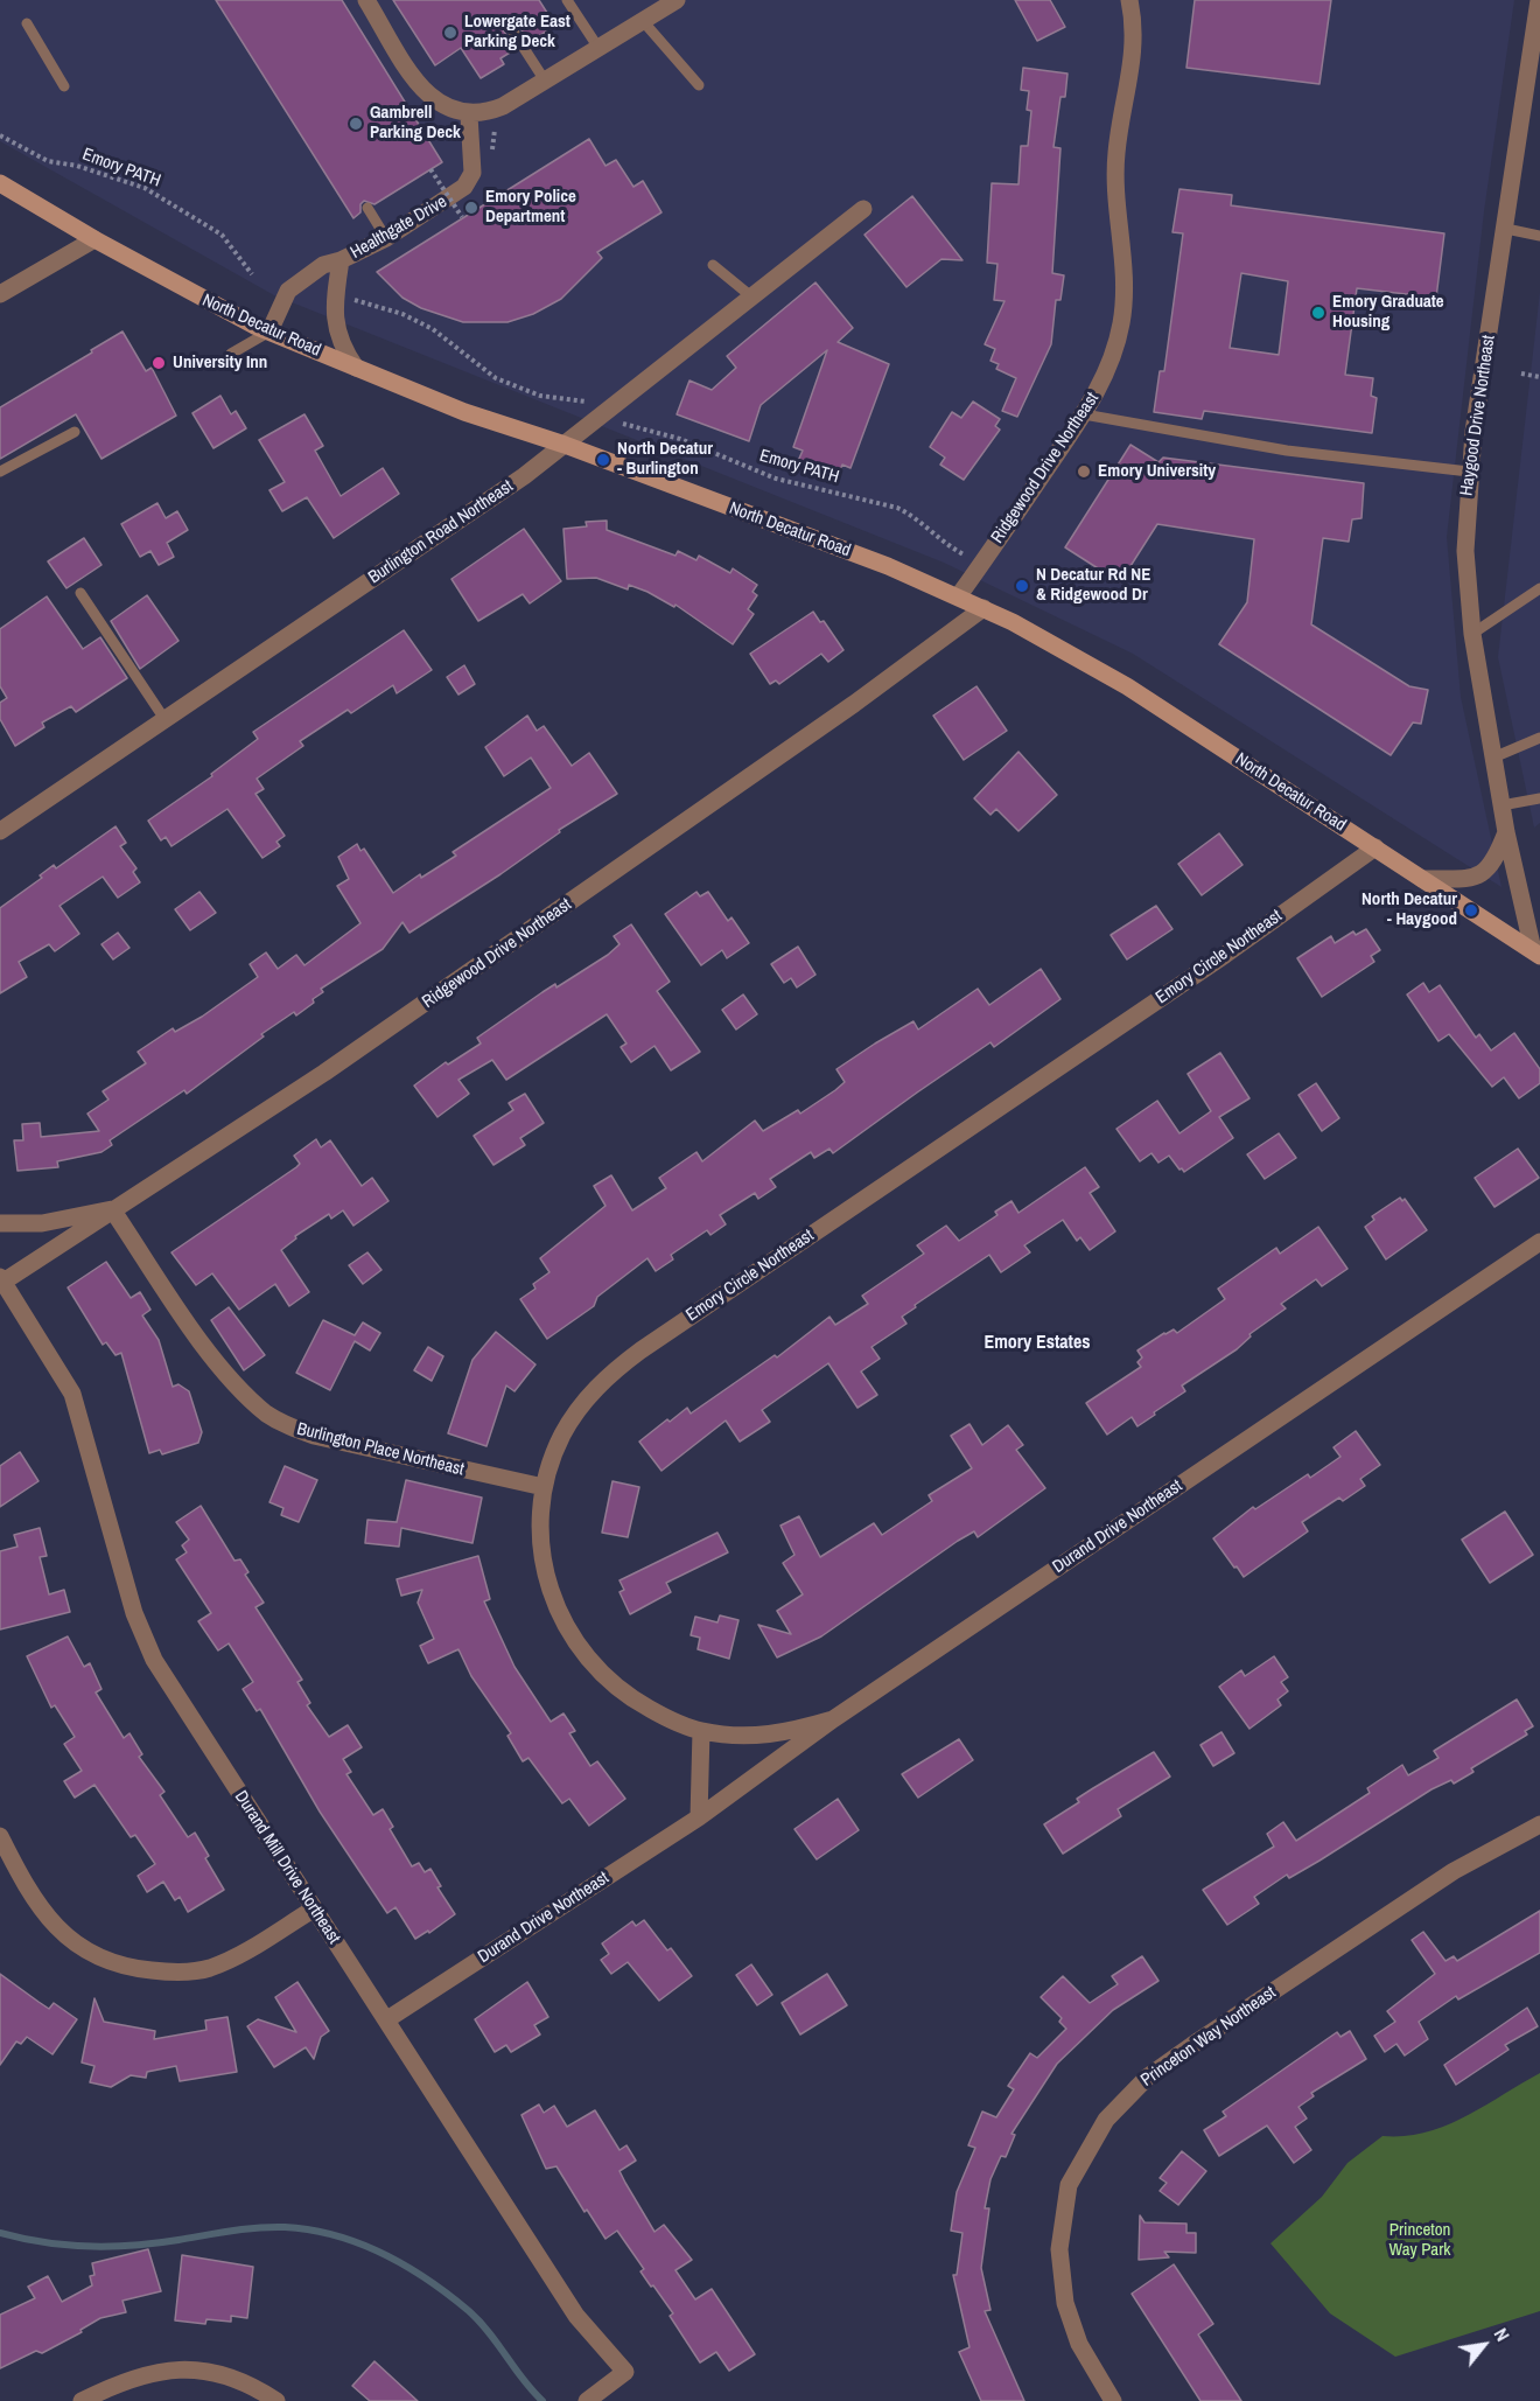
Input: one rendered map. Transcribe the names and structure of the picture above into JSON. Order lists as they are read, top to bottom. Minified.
{"streets":{"main road":["North Decatur Road"],"street":["Healthgate Drive","Haygood Drive Northeast","Ridgewood Drive Northeast","Burlington Road Northeast","Emory Circle Northeast","Burlington Place Northeast","Durand Drive Northeast","Durand Mill Drive Northeast","Princeton Way Northeast"],"path":["Emory PATH"]},"crossings":[["Healthgate Drive","North Decatur Road"],["North Decatur Road","Haygood Drive Northeast"],["North Decatur Road","Ridgewood Drive Northeast"],["North Decatur Road","Burlington Road Northeast"],["North Decatur Road","Emory Circle Northeast"],["Ridgewood Drive Northeast","Burlington Place Northeast"],["Ridgewood Drive Northeast","Durand Mill Drive Northeast"],["Emory Circle Northeast","Burlington Place Northeast"],["Emory Circle Northeast","Durand Drive Northeast"],["Durand Drive Northeast","Durand Mill Drive Northeast"]],"districts":["Emory Estates"],"parks":["Princeton Way Park"],"places":["Lowergate East Parking Deck","Gambrell Parking Deck","Emory Police Department","Emory Graduate Housing","University Inn","North Decatur - Burlington","Emory University","N Decatur Rd NE & Ridgewood Dr","North Decatur - Haygood"],"north":"top right"}
